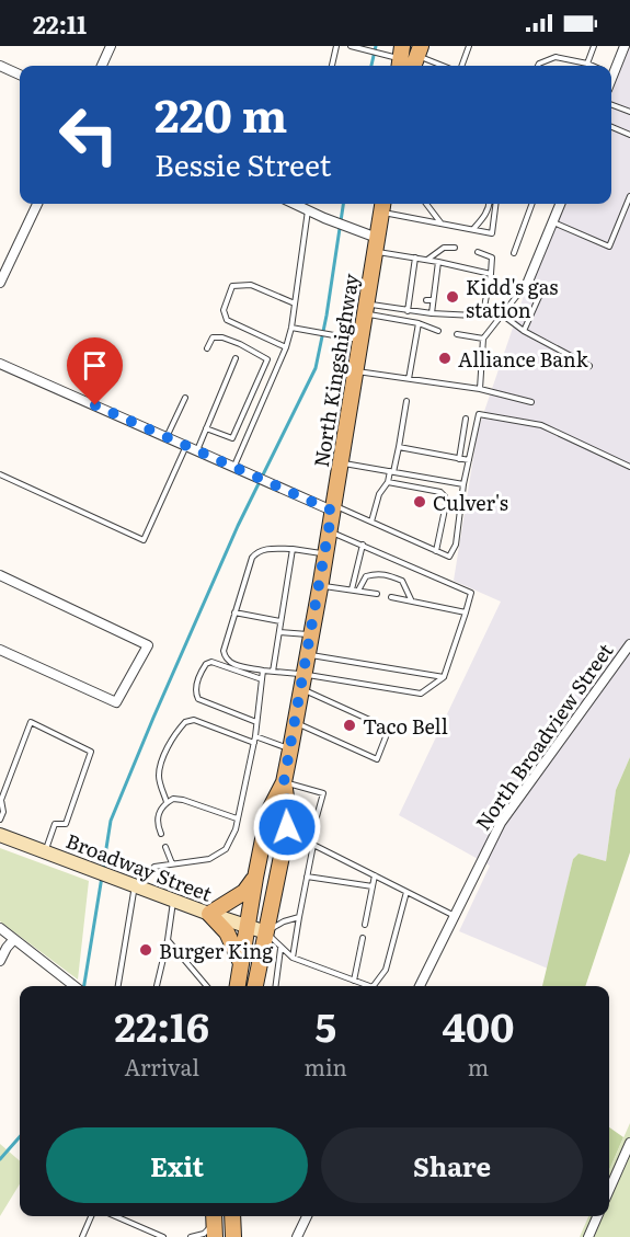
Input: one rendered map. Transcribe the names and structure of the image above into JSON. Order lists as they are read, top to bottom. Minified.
{"streets":{"main road":["North Kingshighway","Broadway Street"],"street":["North Broadview Street"]},"crossings":[["North Kingshighway","Broadway Street"]],"places":["Kidd's gas station","Alliance Bank","Culver's","Taco Bell","Burger King"],"page":{"status":"22:11","turn":["220 m","Bessie Street"],"eta":["22:16","Arrival","5","min","400","m"],"buttons":["Exit","Share"]}}
